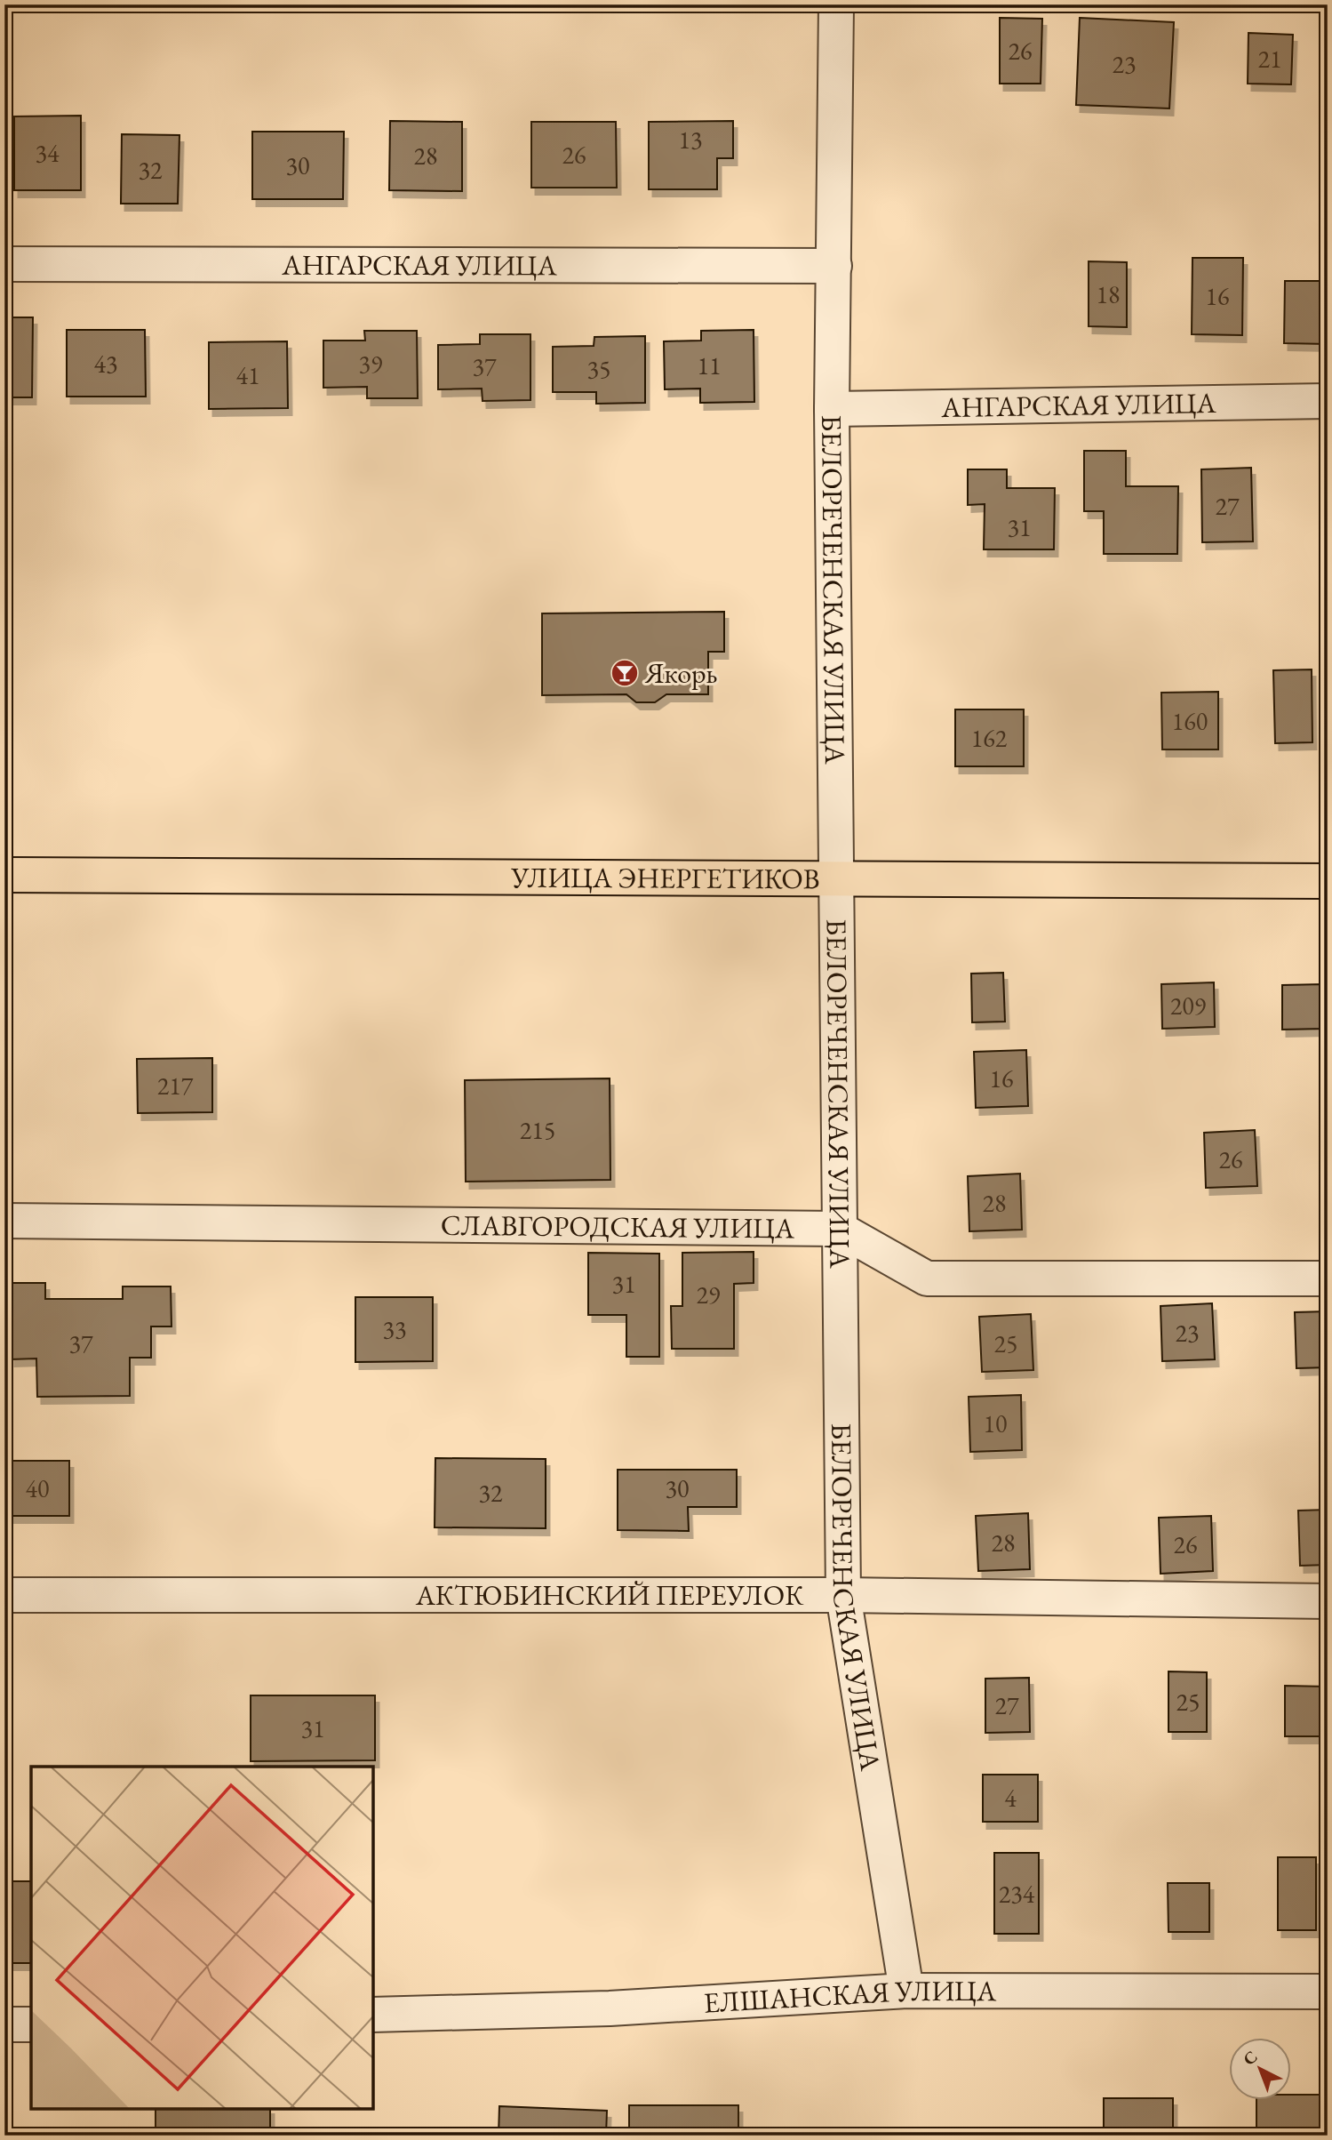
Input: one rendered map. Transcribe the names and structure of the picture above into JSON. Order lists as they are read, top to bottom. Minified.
{"streets":{"main road":["УЛИЦА ЭНЕРГЕТИКОВ"],"street":["АНГАРСКАЯ УЛИЦА","БЕЛОРЕЧЕНСКАЯ УЛИЦА","СЛАВГОРОДСКАЯ УЛИЦА","АКТЮБИНСКИЙ ПЕРЕУЛОК","ЕЛШАНСКАЯ УЛИЦА"]},"crossings":[["АНГАРСКАЯ УЛИЦА","БЕЛОРЕЧЕНСКАЯ УЛИЦА"],["БЕЛОРЕЧЕНСКАЯ УЛИЦА","УЛИЦА ЭНЕРГЕТИКОВ"],["БЕЛОРЕЧЕНСКАЯ УЛИЦА","СЛАВГОРОДСКАЯ УЛИЦА"],["БЕЛОРЕЧЕНСКАЯ УЛИЦА","АКТЮБИНСКИЙ ПЕРЕУЛОК"],["БЕЛОРЕЧЕНСКАЯ УЛИЦА","ЕЛШАНСКАЯ УЛИЦА"]],"places":{"bar":["Якорь"]},"house_numbers":["26","21","23","13","34","26","28","30","32","18","16","43","39","11","37","35","41","27","31","160","162","209","16","217","215","26","28","31","29","33","23","37","25","10","40","30","32","28","26","25","27","31","4","234"],"north":"top left"}
